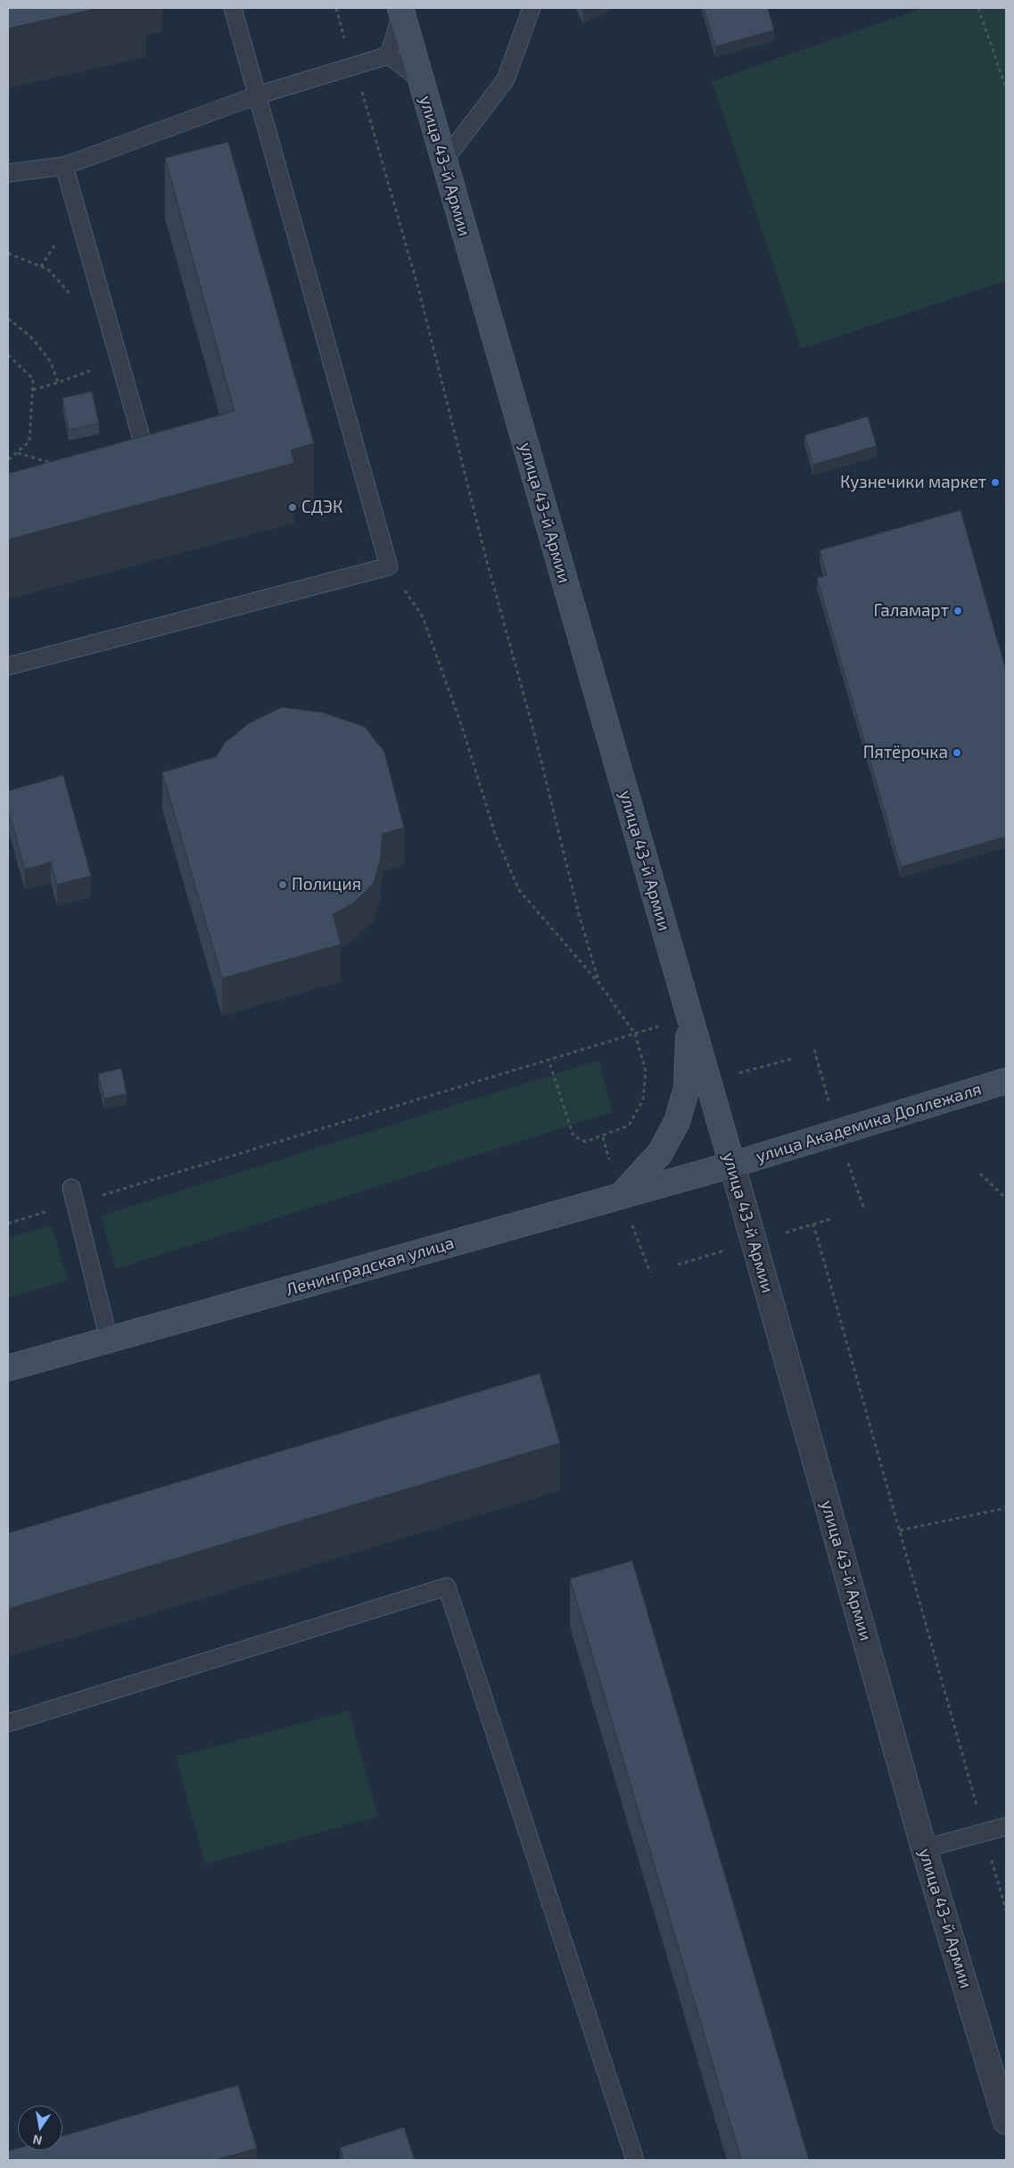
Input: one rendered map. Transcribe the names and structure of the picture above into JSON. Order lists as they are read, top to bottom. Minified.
{"streets":{"main road":["улица 43-й Армии","улица Академика Доллежаля","Ленинградская улица"]},"crossings":[["улица 43-й Армии","улица Академика Доллежаля"],["улица 43-й Армии","Ленинградская улица"],["улица Академика Доллежаля","Ленинградская улица"]],"places":["Кузнечики маркет","СДЭК","Галамарт","Пятёрочка","Полиция"],"north":"bottom"}
